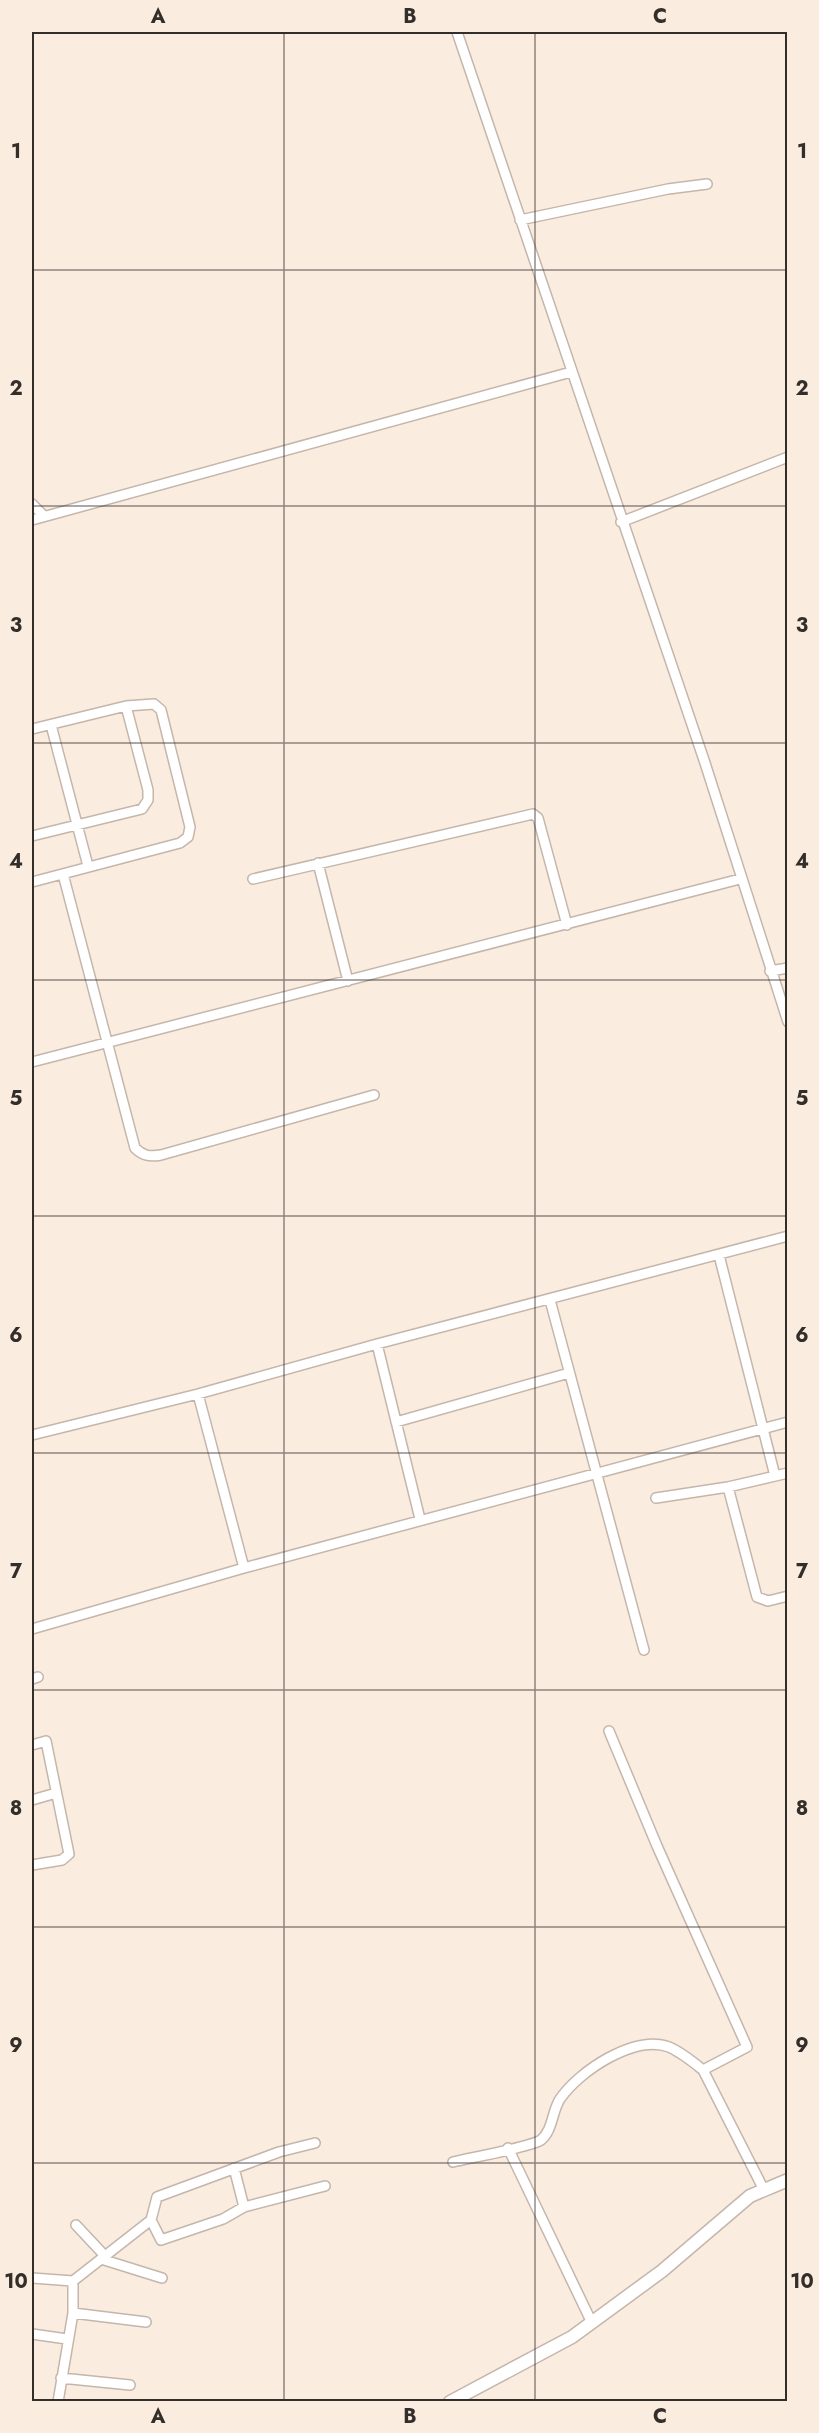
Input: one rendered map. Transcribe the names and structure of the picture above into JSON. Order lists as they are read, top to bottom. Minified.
{"grid":{"columns":["A","B","C"],"rows":["1","2","3","4","5","6","7","8","9","10"]}}
